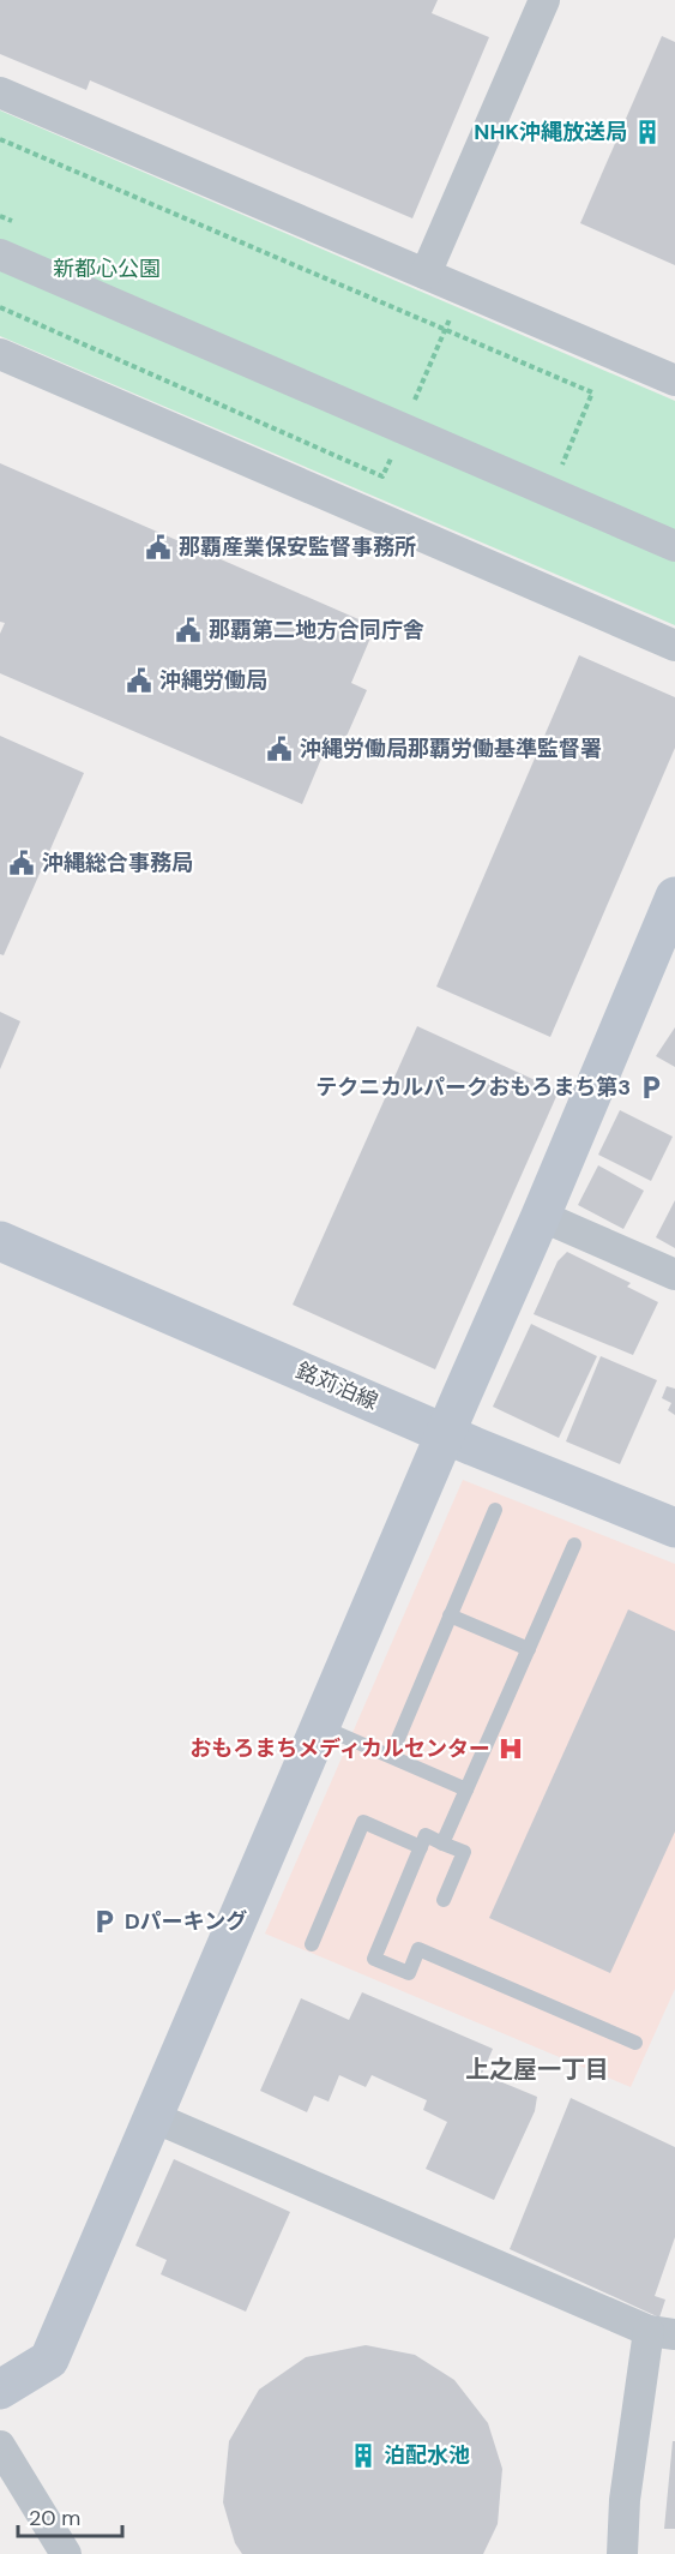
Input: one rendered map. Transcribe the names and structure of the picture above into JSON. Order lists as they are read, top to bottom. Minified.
{"streets":{"street":["銘苅泊線"]},"districts":["上之屋一丁目"],"parks":["新都心公園"],"places":{"building":["NHK沖縄放送局","泊配水池"],"public building":["那覇産業保安監督事務所","那覇第二地方合同庁舎","沖縄労働局","沖縄労働局那覇労働基準監督署","沖縄総合事務局"],"parking":["テクニカルパークおもろまち第3","Dパーキング"],"hospital":["おもろまちメディカルセンター"]},"scale_bar":"20 m"}
